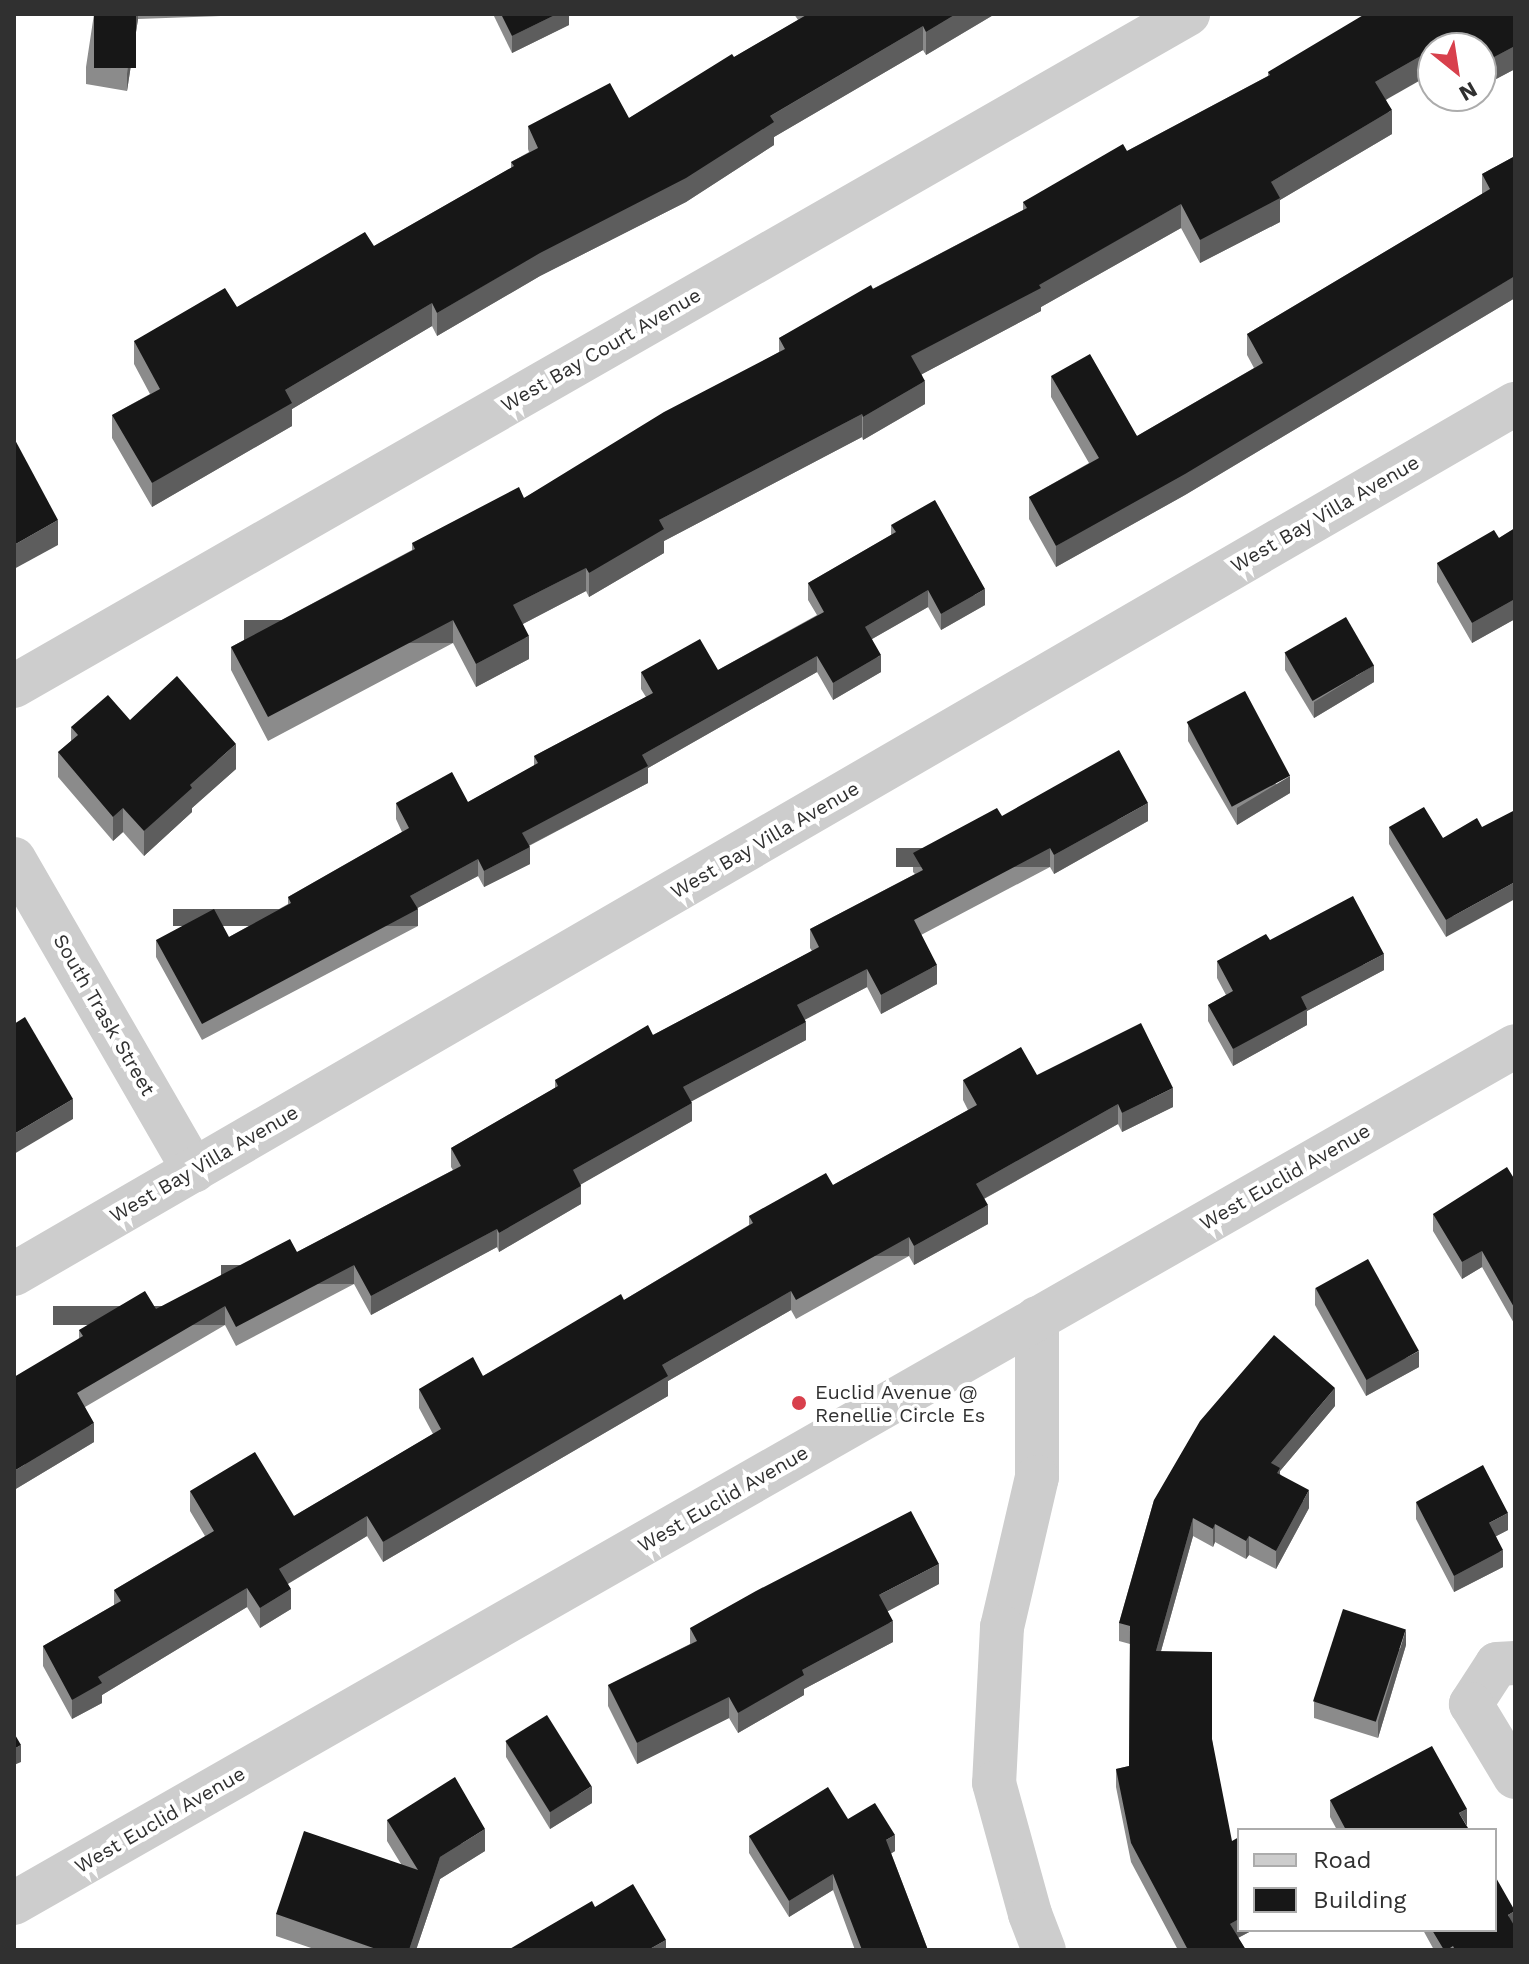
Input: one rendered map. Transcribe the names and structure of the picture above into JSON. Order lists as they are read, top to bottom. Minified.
{"streets":{"street":["West Bay Court Avenue","West Bay Villa Avenue","South Trask Street","West Euclid Avenue"]},"crossings":[["West Bay Villa Avenue","South Trask Street"]],"places":["Euclid Avenue @ Renellie Circle Es"],"legend":["Road","Building"],"north":"bottom right"}
